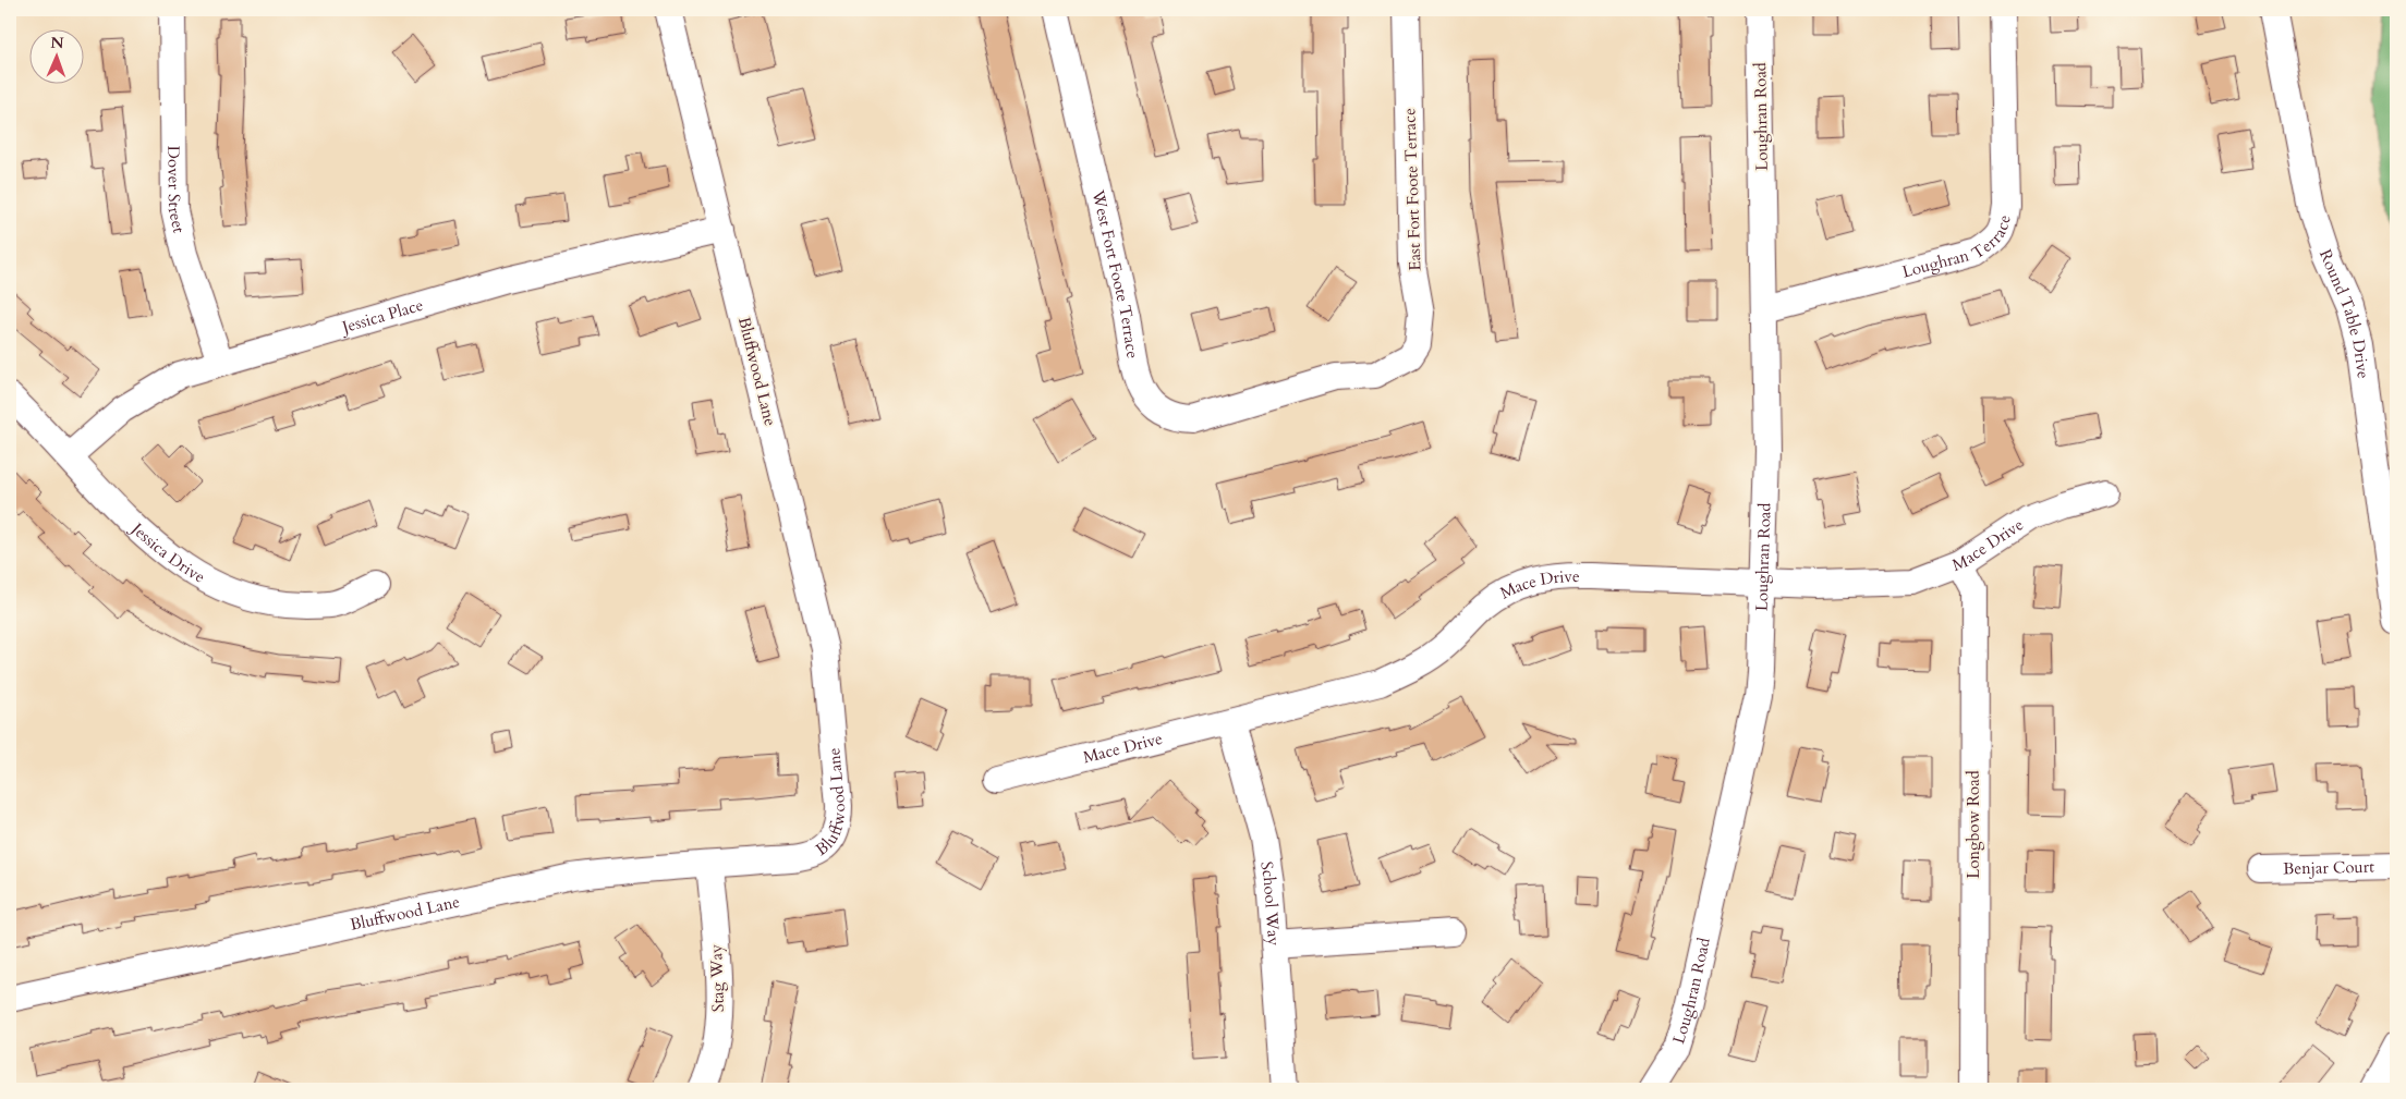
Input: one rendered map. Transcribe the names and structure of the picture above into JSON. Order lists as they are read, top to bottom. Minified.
{"streets":{"street":["Loughran Road","Dover Street","East Fort Foote Terrace","Loughran Terrace","West Fort Foote Terrace","Round Table Drive","Jessica Place","Bluffwood Lane","Mace Drive","Jessica Drive","Longbow Road","Benjar Court","School Way","Stag Way"]},"crossings":[["Loughran Road","Loughran Terrace"],["Loughran Road","Mace Drive"],["Dover Street","Jessica Place"],["East Fort Foote Terrace","West Fort Foote Terrace"],["Jessica Place","Bluffwood Lane"],["Jessica Place","Jessica Drive"],["Bluffwood Lane","Stag Way"],["Mace Drive","Longbow Road"],["Mace Drive","School Way"]],"north":"top"}
